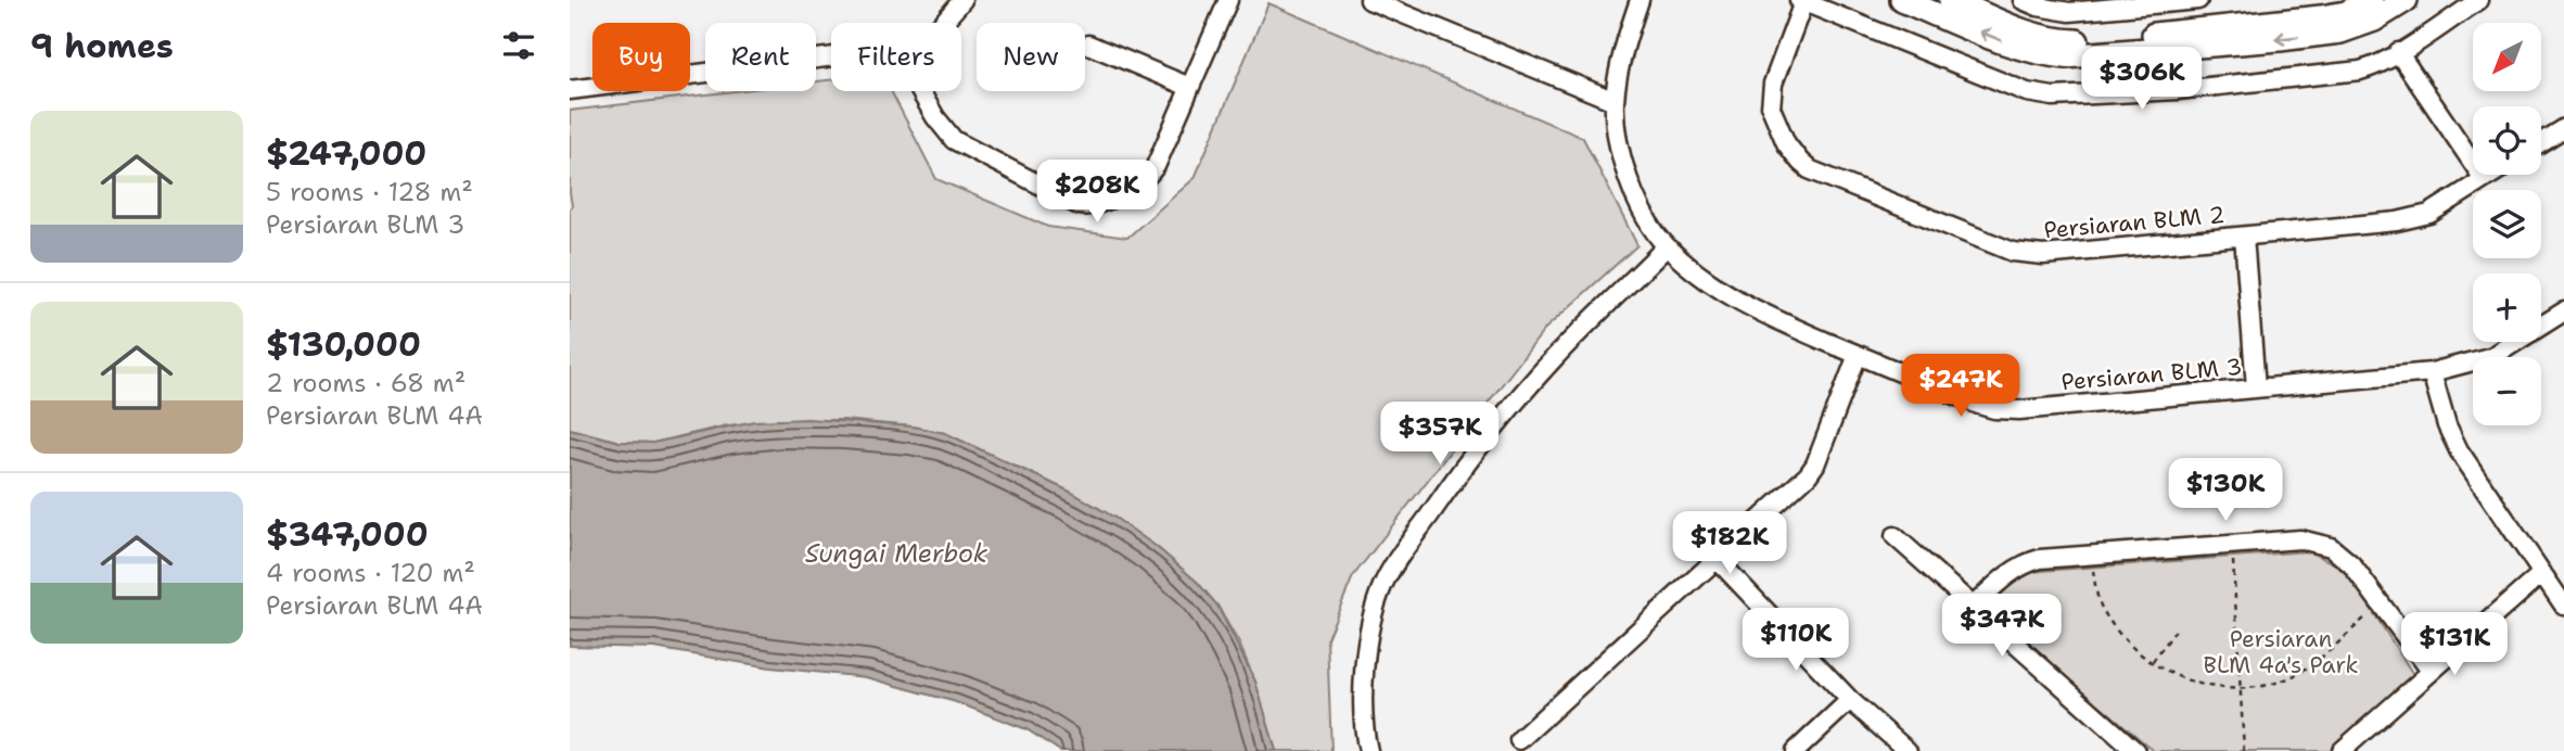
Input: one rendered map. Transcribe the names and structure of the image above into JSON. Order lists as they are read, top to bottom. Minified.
{"streets":{"street":["Persiaran BLM 2","Persiaran BLM 3"]},"water":["Sungai Merbok"],"parks":["Persiaran BLM 4a's Park"],"north":"bottom left","page":{"heading":"9 homes","map_buttons":["+","−"],"chip":["Buy","Rent","Filters","New"],"price":["$306K","$208K","$247K","$357K","$130K","$182K","$347K","$110K","$131K"],"list":[{"name":"$247,000","note":"5 rooms · 128 m² · Persiaran BLM 3"},{"name":"$130,000","note":"2 rooms · 68 m² · Persiaran BLM 4A"},{"name":"$347,000","note":"4 rooms · 120 m² · Persiaran BLM 4A"}]}}
